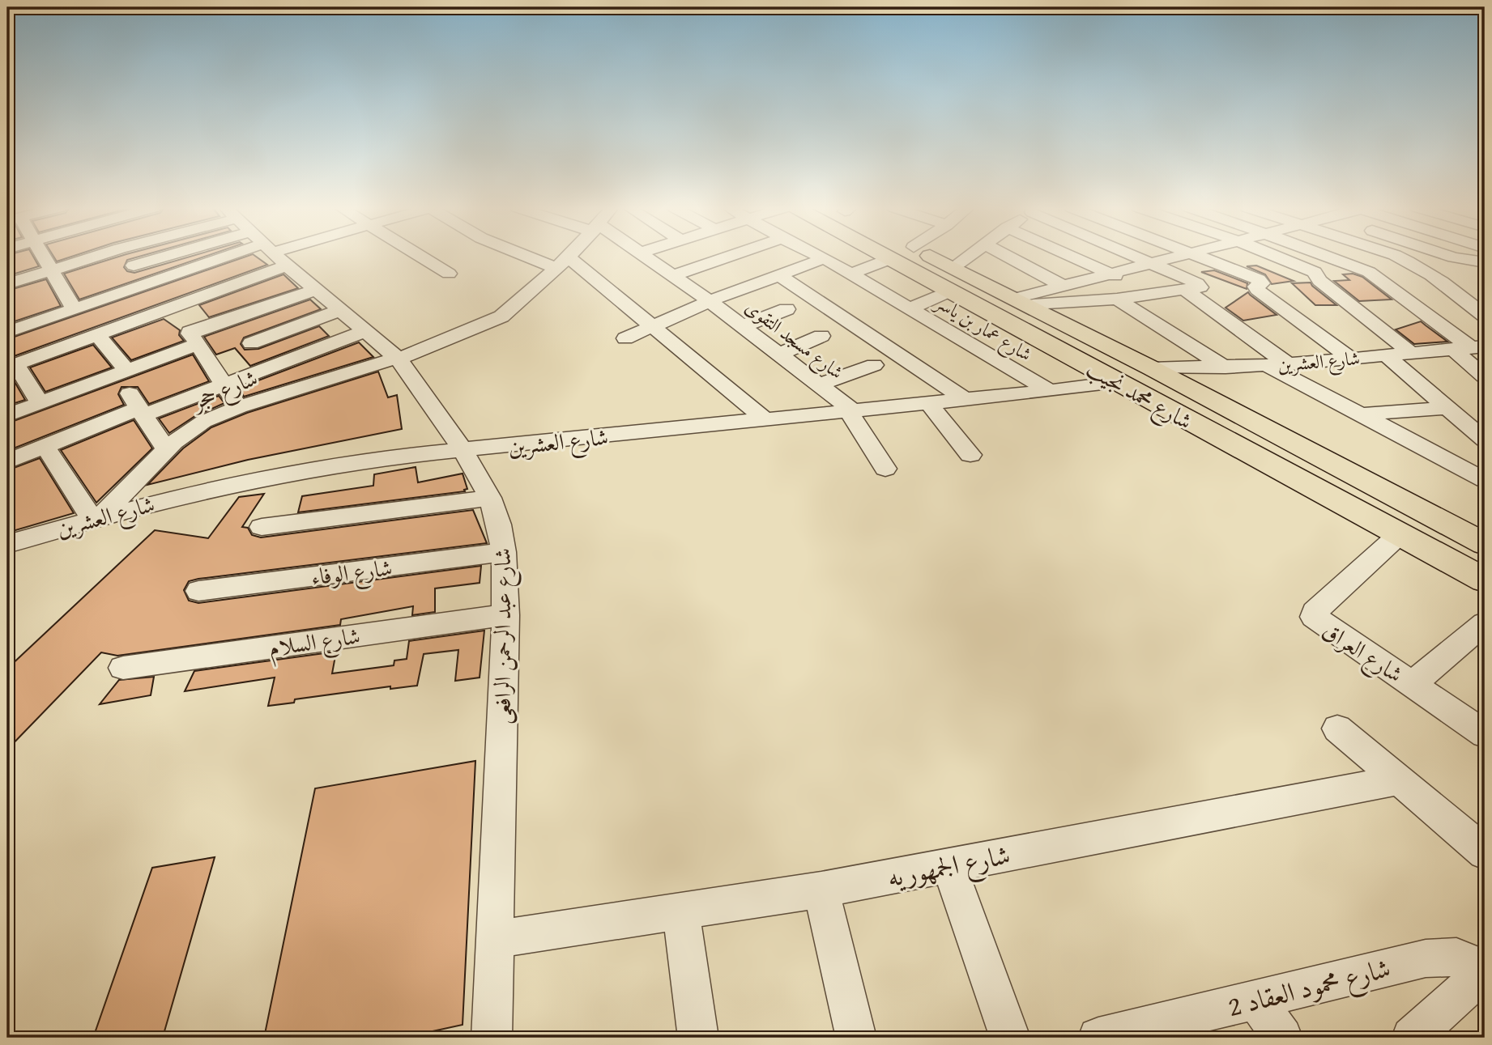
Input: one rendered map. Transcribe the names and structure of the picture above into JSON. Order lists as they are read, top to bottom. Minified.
{"streets":{"main road":["شارع محمد نجيب"],"street":["شارع عمار بن ياسر","شارع مسجد التقوى","شارع العشرين","شارع حجر","شارع الوفاء","شارع عبد الرحمن الرافعى","شارع السلام","شارع العراق","شارع الجمهوريه","شارع محمود العقاد 2"]},"crossings":[["شارع عمار بن ياسر","شارع العشرين"],["شارع مسجد التقوى","شارع العشرين"],["شارع العشرين","شارع حجر"],["شارع العشرين","شارع محمد نجيب"],["شارع العشرين","شارع عبد الرحمن الرافعى"],["شارع حجر","شارع عبد الرحمن الرافعى"],["شارع محمد نجيب","شارع العراق"],["شارع الوفاء","شارع عبد الرحمن الرافعى"],["شارع عبد الرحمن الرافعى","شارع السلام"],["شارع عبد الرحمن الرافعى","شارع الجمهوريه"]]}
